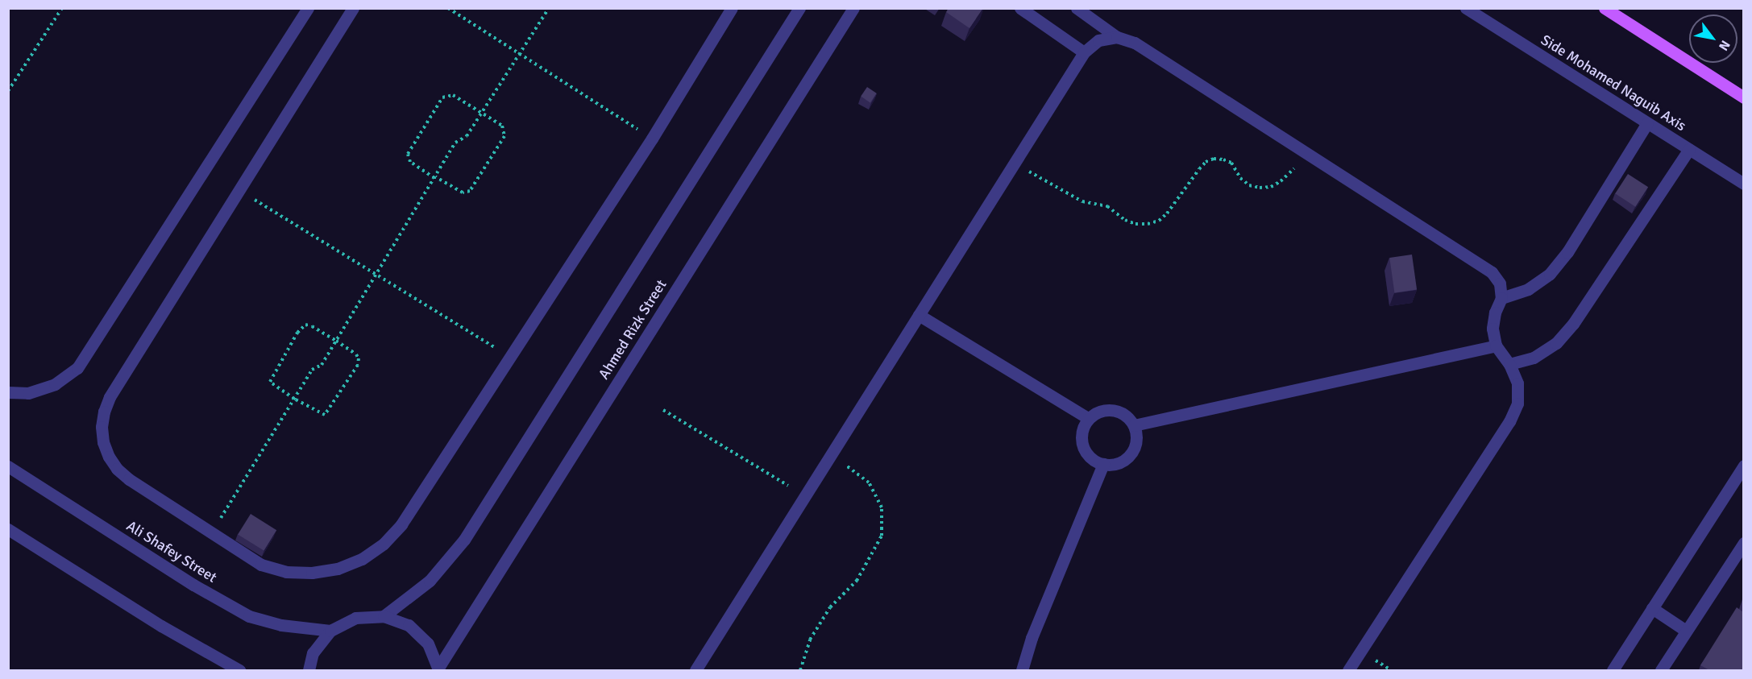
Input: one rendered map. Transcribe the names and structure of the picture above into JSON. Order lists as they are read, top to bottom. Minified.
{"streets":{"street":["Side Mohamed Naguib Axis","Ahmed Rizk Street","Ali Shafey Street"]},"north":"bottom right"}
